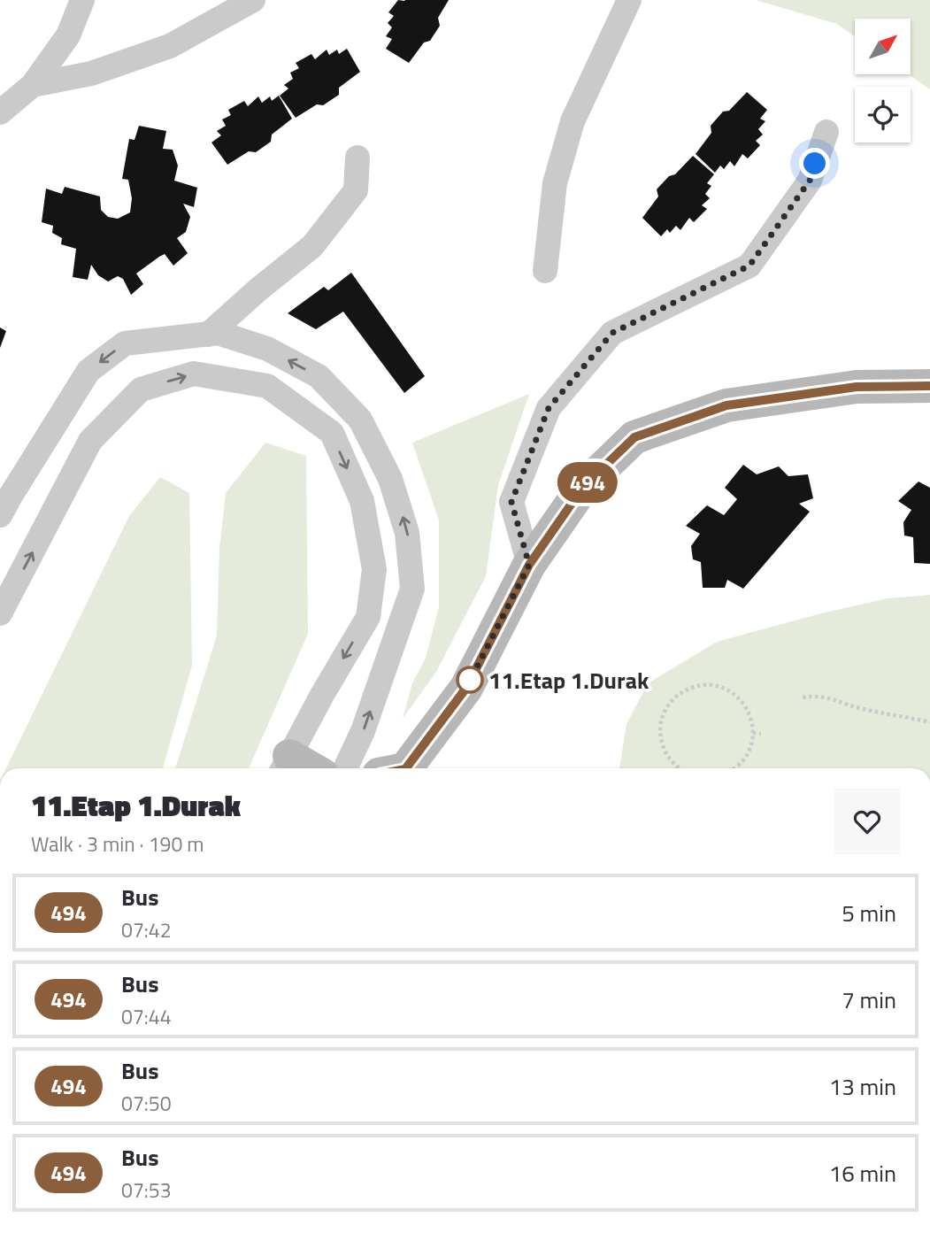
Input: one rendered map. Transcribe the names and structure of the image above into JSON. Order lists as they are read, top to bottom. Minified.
{"places":["11.Etap 1.Durak"],"lines":["bus line 494"],"north":"top right","page":{"on_map":"494","heading":["11.Etap 1.Durak","Walk · 3 min · 190 m"],"list":[{"mark":"494","name":"Bus","note":"07:42","value":"5 min"},{"mark":"494","name":"Bus","note":"07:44","value":"7 min"},{"mark":"494","name":"Bus","note":"07:50","value":"13 min"},{"mark":"494","name":"Bus","note":"07:53","value":"16 min"}]}}
